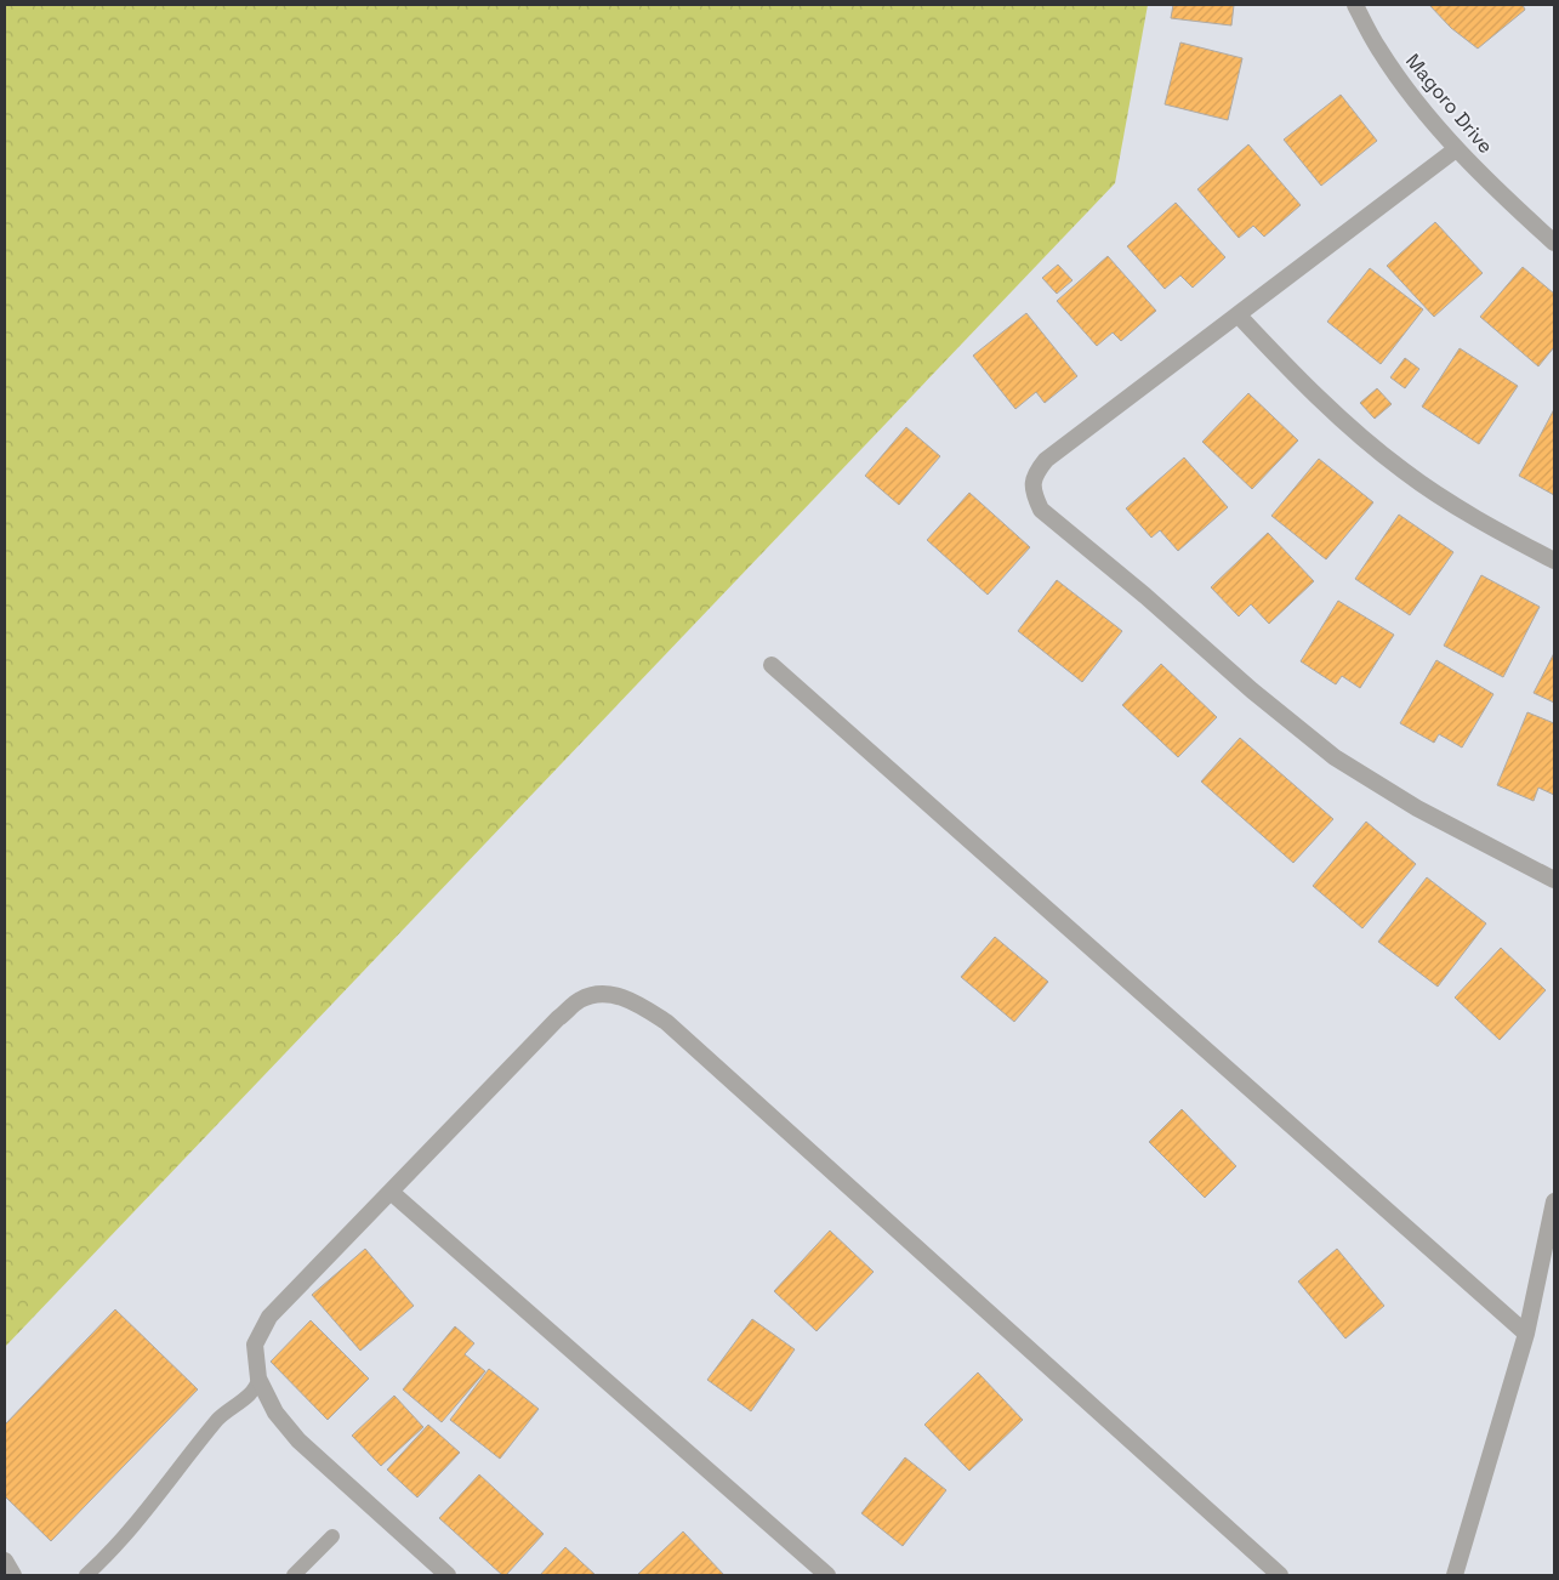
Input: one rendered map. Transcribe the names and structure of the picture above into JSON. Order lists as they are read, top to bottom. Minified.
{"streets":{"street":["Magoro Drive"]}}
